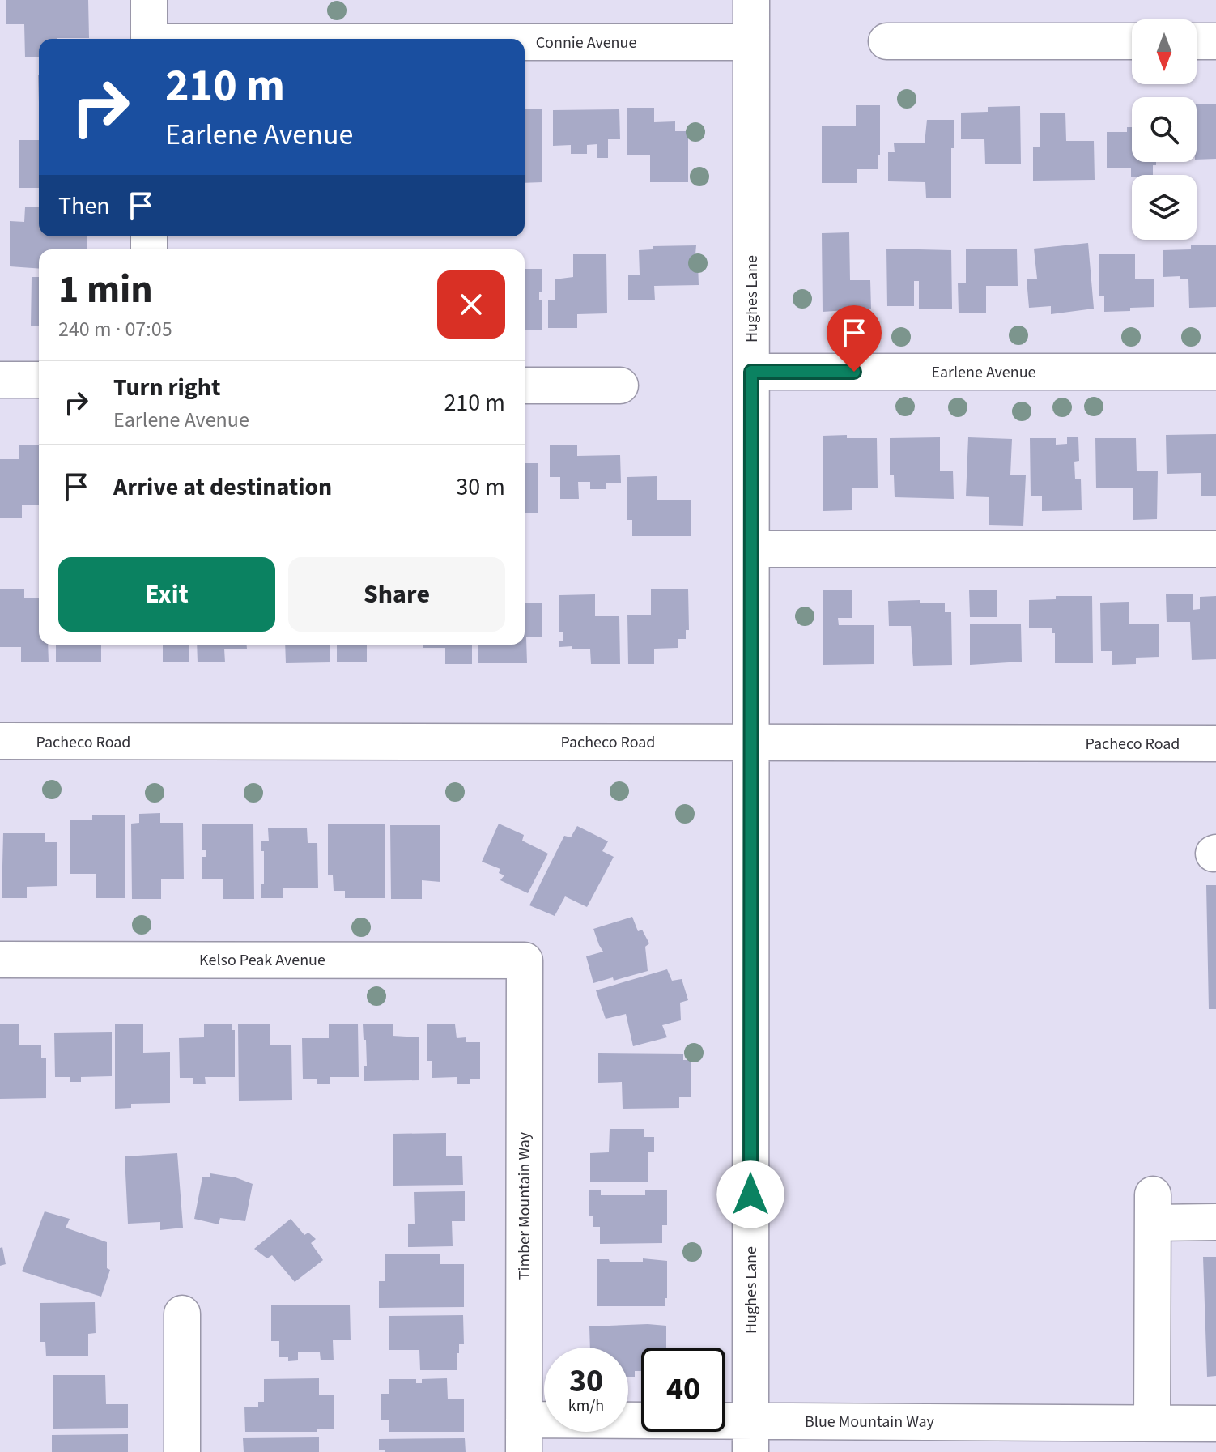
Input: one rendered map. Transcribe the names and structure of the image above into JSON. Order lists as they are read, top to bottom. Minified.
{"streets":{"street":["Connie Avenue","Hughes Lane","Earlene Avenue","Pacheco Road","Kelso Peak Avenue","Timber Mountain Way","Blue Mountain Way"]},"crossings":[["Connie Avenue","Hughes Lane"],["Hughes Lane","Earlene Avenue"],["Hughes Lane","Pacheco Road"],["Hughes Lane","Blue Mountain Way"],["Kelso Peak Avenue","Timber Mountain Way"],["Timber Mountain Way","Blue Mountain Way"]],"north":"bottom","page":{"turn":["210 m","Earlene Avenue"],"then":"Then","heading":["1 min","240 m · 07:05"],"list":[{"name":"Turn right","note":"Earlene Avenue","value":"210 m"},{"name":"Arrive at destination","value":"30 m"}],"buttons":["Exit","Share"],"speed":"30 km/h","limit":"40"}}
